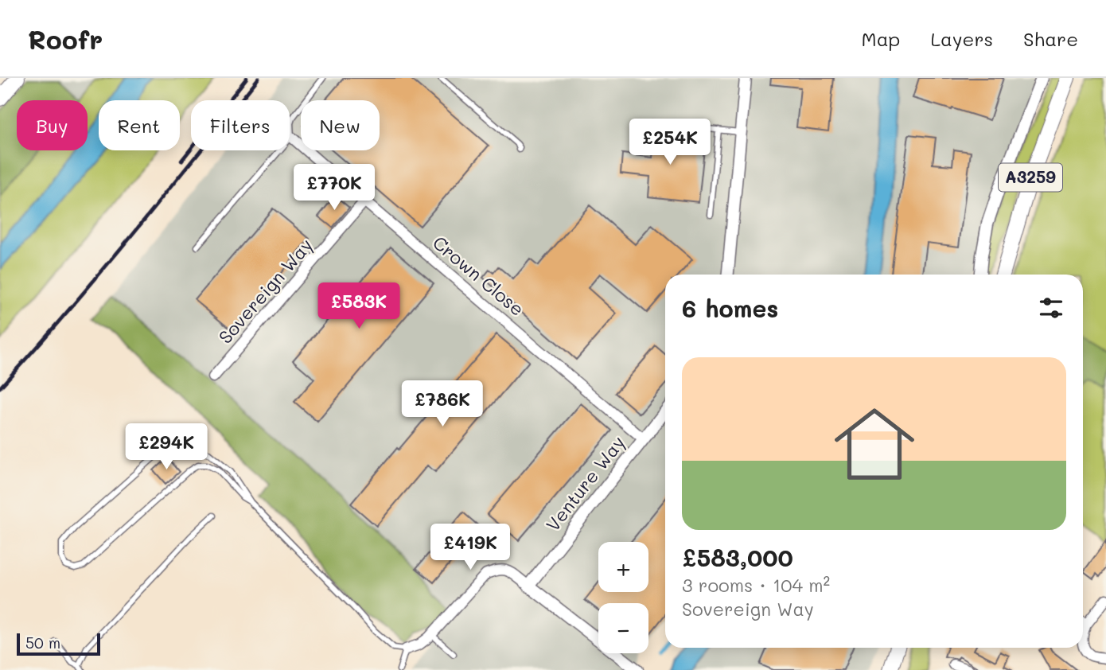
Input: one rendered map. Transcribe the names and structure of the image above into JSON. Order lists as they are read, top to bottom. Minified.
{"streets":{"main road":["A3259"],"street":["Crown Close","Sovereign Way","Venture Way"]},"crossings":[["Crown Close","Sovereign Way"],["Crown Close","Venture Way"]],"scale_bar":"50 m","page":{"header":"Roofr","nav":["Map","Layers","Share"],"chip":["Buy","Rent","Filters","New"],"price":["£254K","£770K","£583K","£786K","£294K","£419K"],"heading":"6 homes","list":[{"name":"£583,000","note":"3 rooms · 104 m² · Sovereign Way"}],"map_buttons":["+","−"],"scale":"50 m"}}
